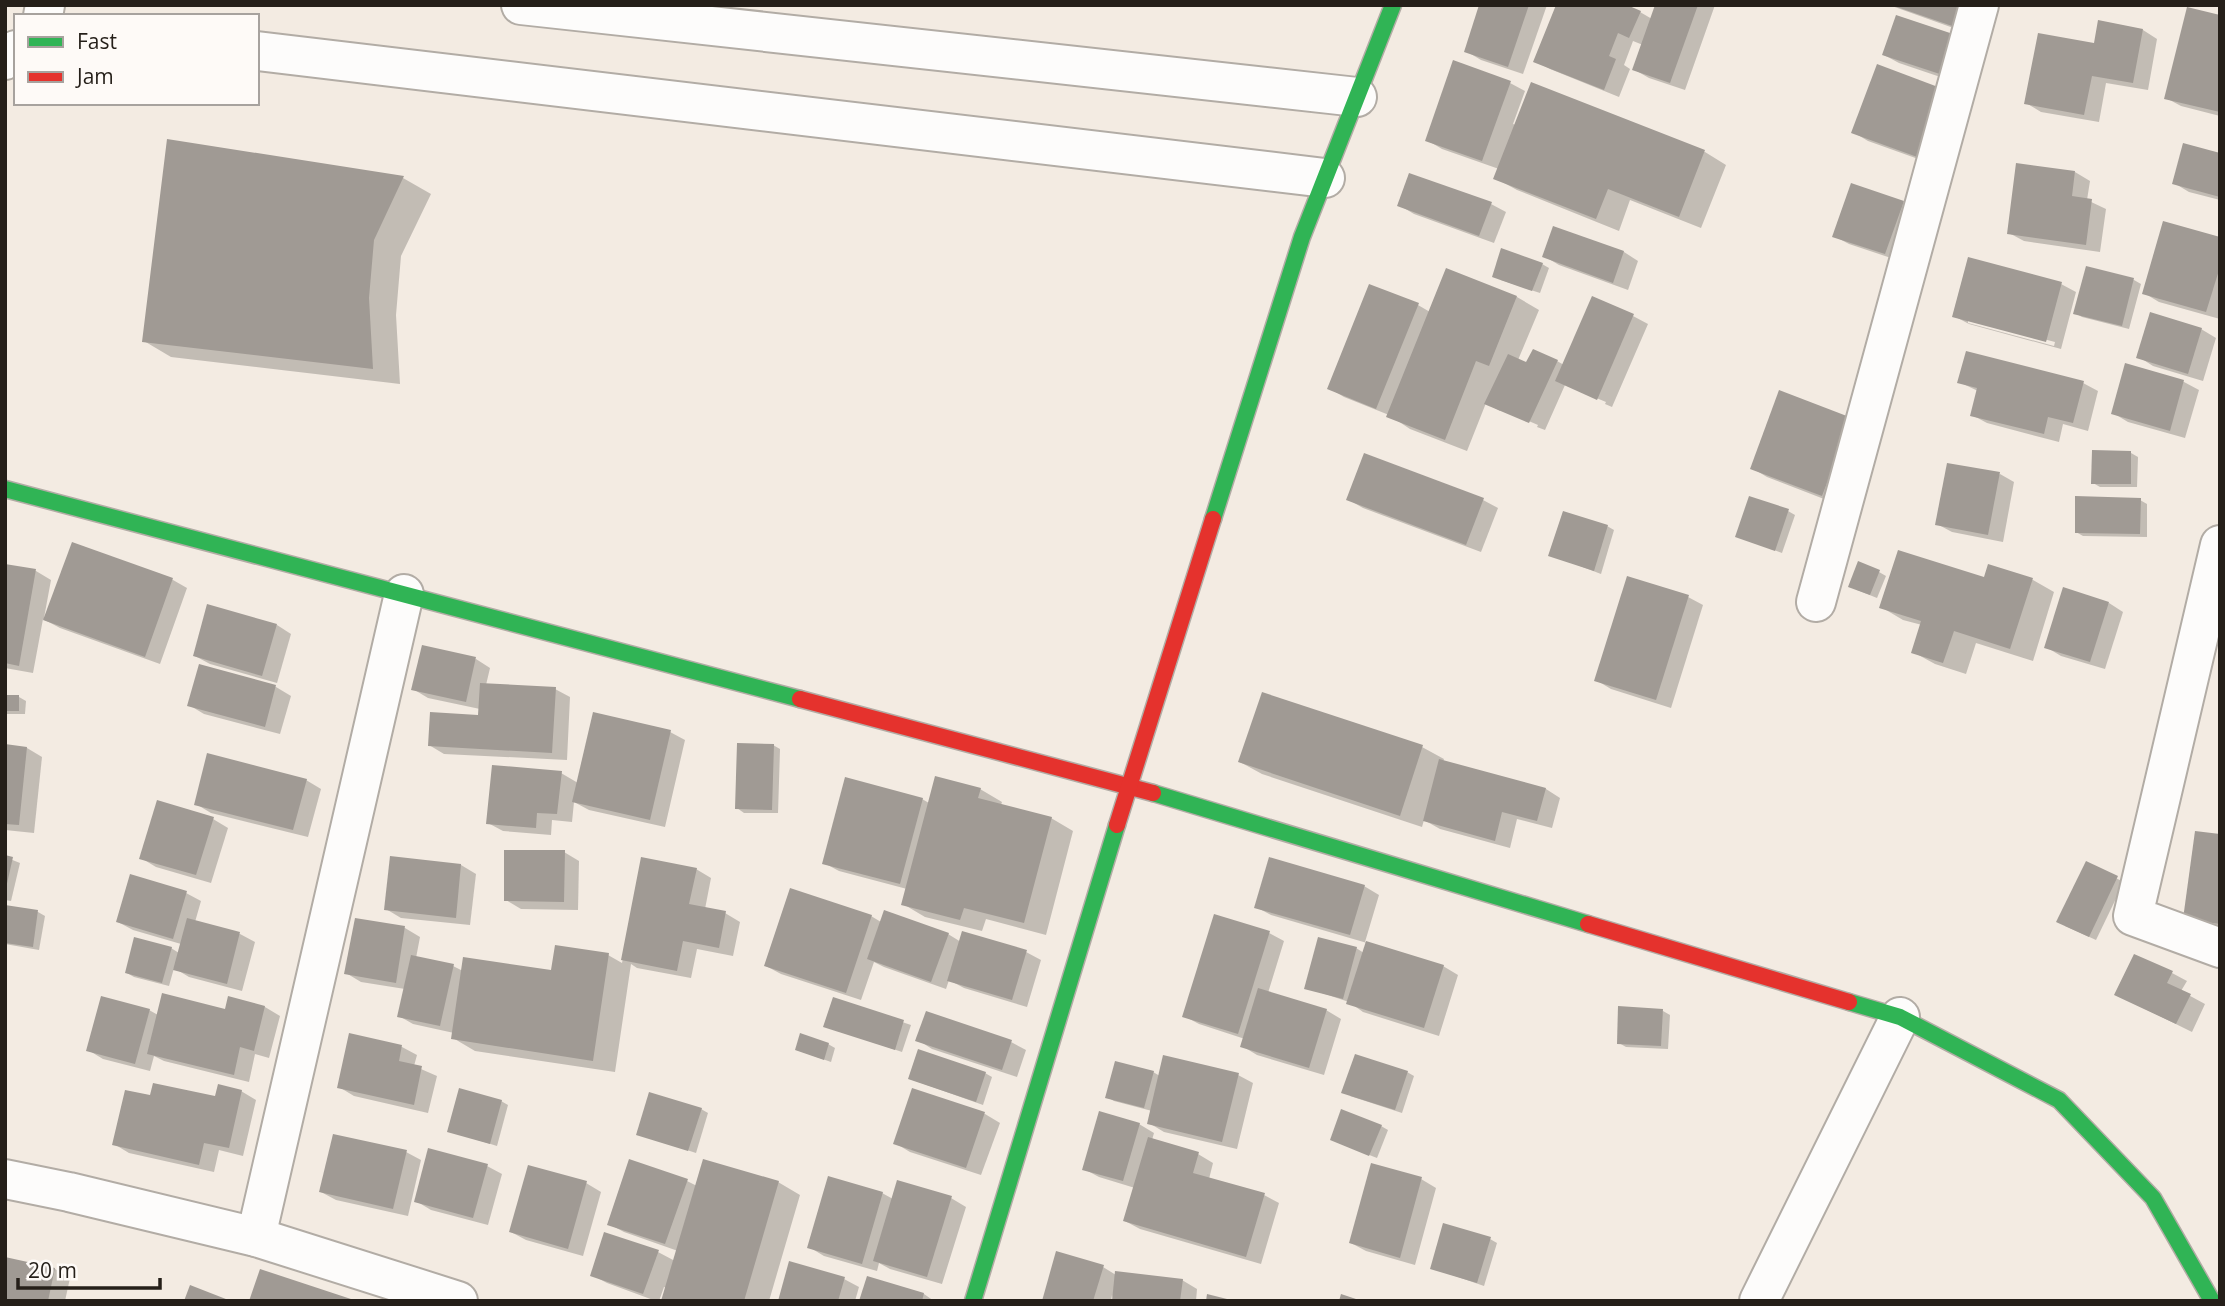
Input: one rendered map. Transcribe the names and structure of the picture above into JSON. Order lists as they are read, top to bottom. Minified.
{"legend":["Fast","Jam"],"scale_bar":"20 m"}
